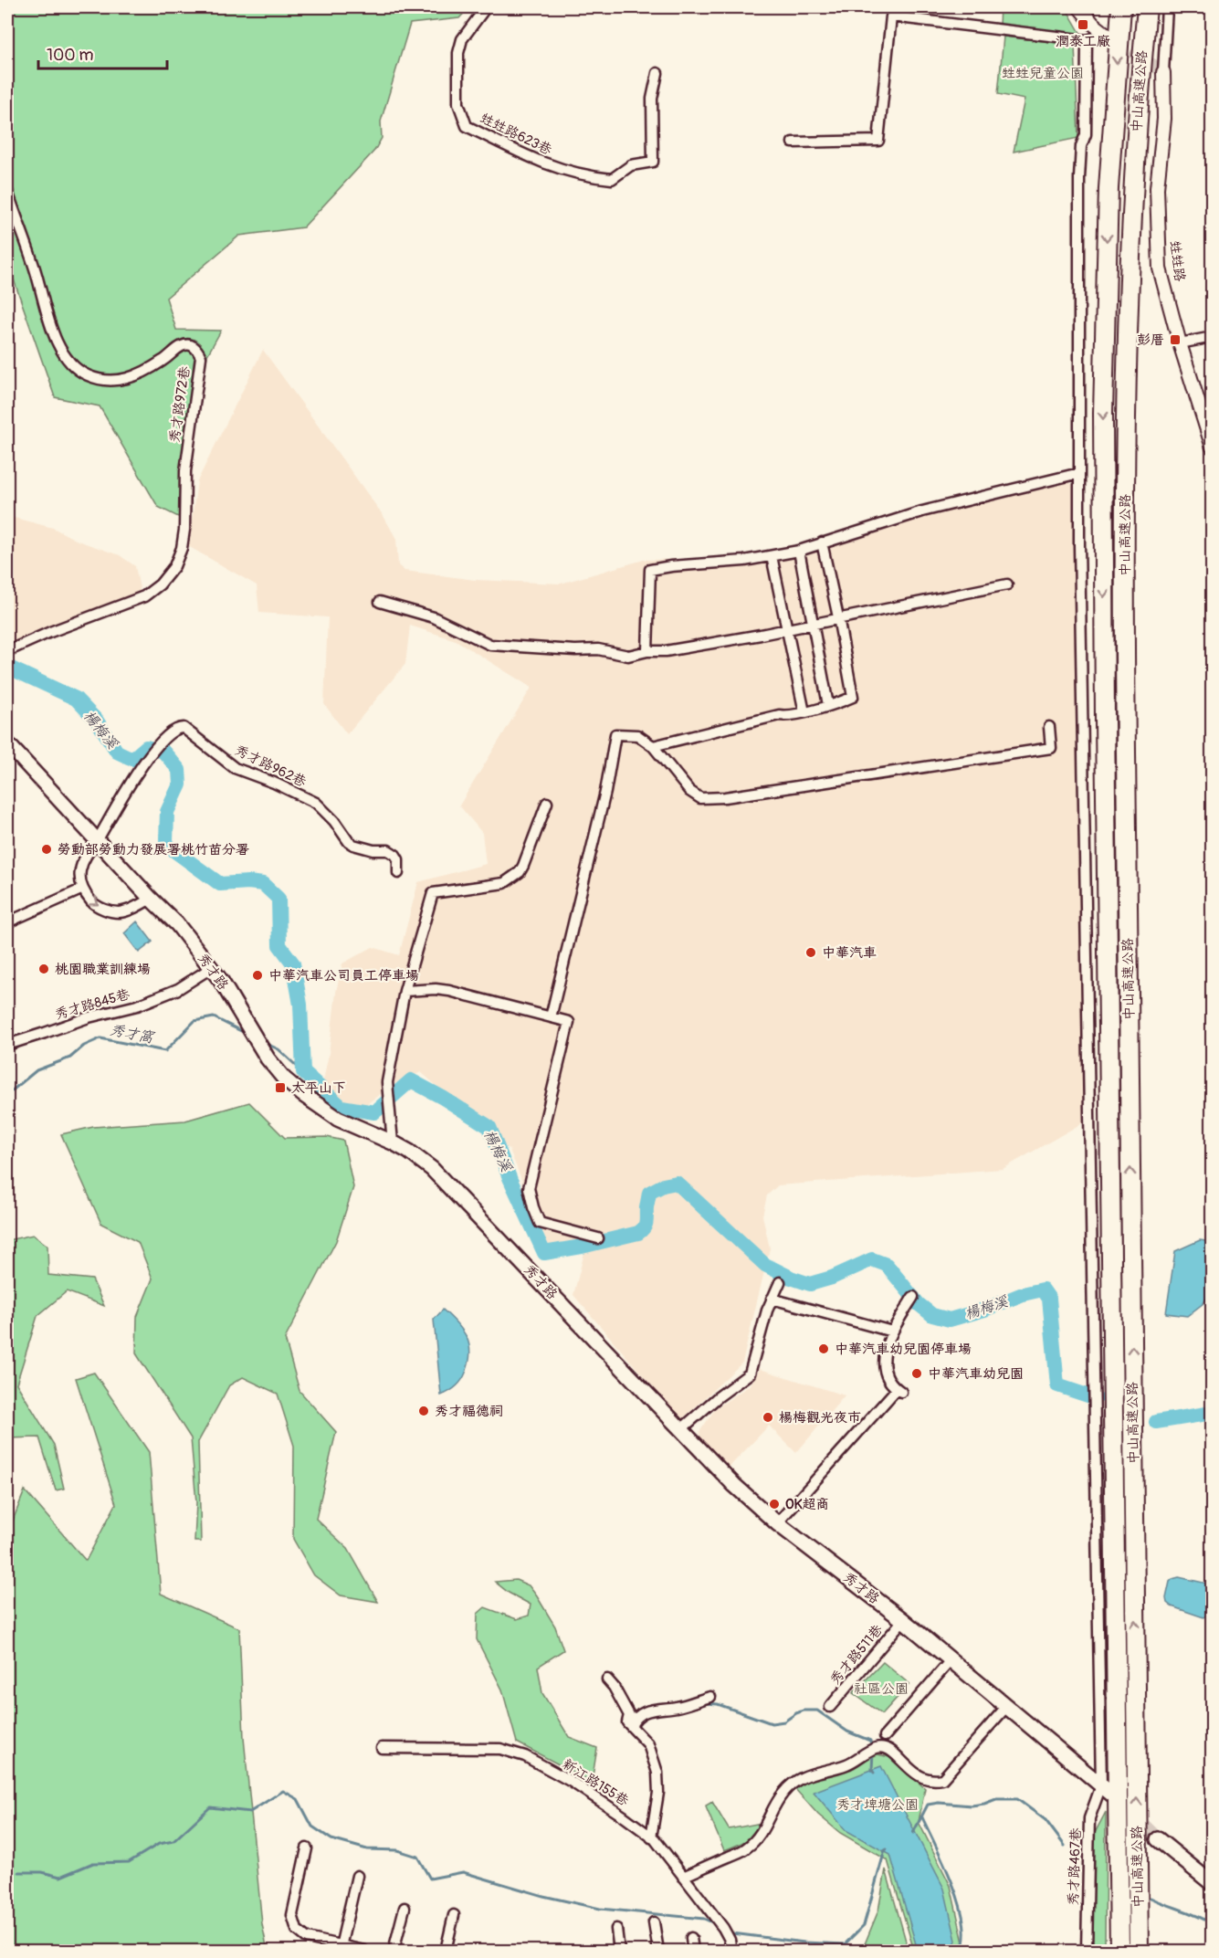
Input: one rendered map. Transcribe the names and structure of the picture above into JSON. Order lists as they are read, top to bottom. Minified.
{"streets":{"highway":["中山高速公路"],"main road":["秀才路"],"street":["甡甡路623巷","甡甡路","秀才路972巷","秀才路962巷","秀才路845巷","秀才路511巷","新江路155巷","秀才路467巷"]},"crossings":[["秀才路962巷","秀才路"],["秀才路","秀才路845巷"],["秀才路","秀才路511巷"],["秀才路","秀才路467巷"]],"water":["楊梅溪","秀才窩"],"parks":["甡甡兒童公園","社區公園","秀才埤塘公園"],"places":{"transit":["潤泰工廠","彭厝","太平山下"],"other":["勞動部勞動力發展署桃竹苗分署","中華汽車","桃園職業訓練場","中華汽車公司員工停車場","中華汽車幼兒園停車場","中華汽車幼兒園","秀才福德祠","楊梅觀光夜市","OK超商"]},"scale_bar":"100 m"}
